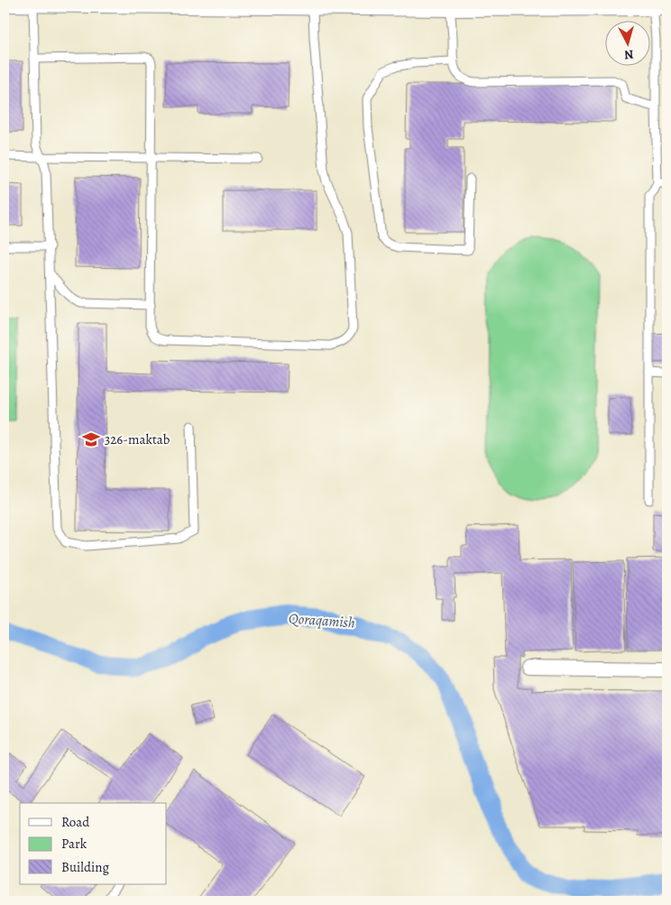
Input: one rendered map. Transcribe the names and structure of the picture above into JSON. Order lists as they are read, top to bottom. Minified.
{"water":["Qoraqamish"],"places":{"school or university":["326-maktab"]},"legend":["Road","Park","Building"],"north":"bottom"}
